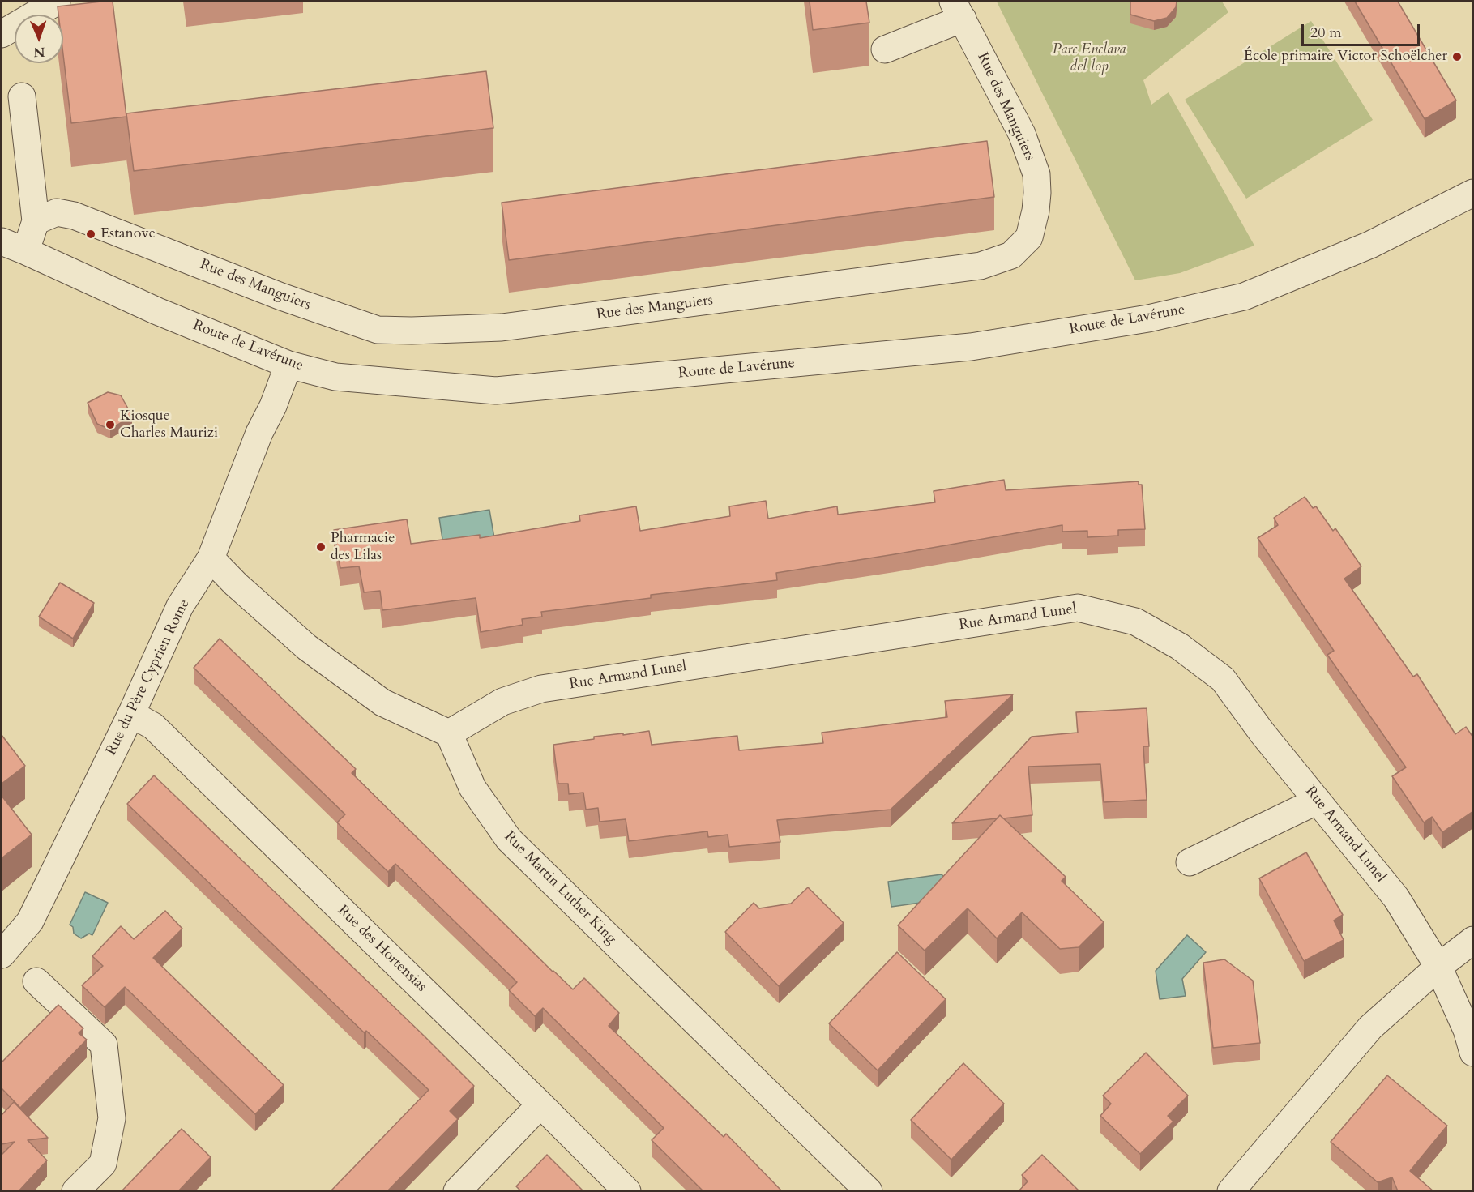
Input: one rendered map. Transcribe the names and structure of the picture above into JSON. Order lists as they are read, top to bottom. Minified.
{"streets":{"street":["Rue des Manguiers","Route de Lavérune","Rue Armand Lunel","Rue du Père Cyprien Rome","Rue Martin Luther King","Rue des Hortensias"]},"crossings":[["Route de Lavérune","Rue du Père Cyprien Rome"],["Rue Armand Lunel","Rue Martin Luther King"],["Rue du Père Cyprien Rome","Rue des Hortensias"]],"parks":["Parc Enclava del lop"],"places":["École primaire Victor Schoëlcher","Estanove","Kiosque Charles Maurizi","Pharmacie des Lilas"],"scale_bar":"20 m","north":"bottom"}
